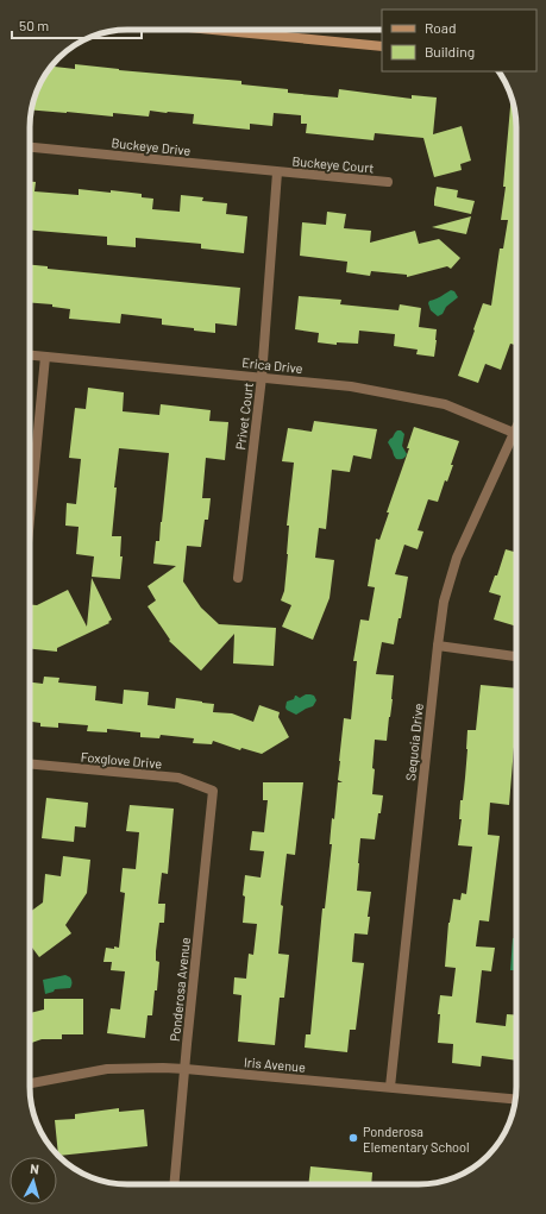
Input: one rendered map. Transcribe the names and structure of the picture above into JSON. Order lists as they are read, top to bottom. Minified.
{"streets":{"street":["Buckeye Drive","Buckeye Court","Erica Drive","Privet Court","Sequoia Drive","Foxglove Drive","Ponderosa Avenue","Iris Avenue"]},"crossings":[["Buckeye Drive","Buckeye Court"],["Buckeye Drive","Privet Court"],["Buckeye Court","Privet Court"],["Erica Drive","Privet Court"],["Erica Drive","Sequoia Drive"],["Sequoia Drive","Iris Avenue"],["Foxglove Drive","Ponderosa Avenue"],["Ponderosa Avenue","Iris Avenue"]],"places":["Ponderosa Elementary School"],"legend":["Road","Building"],"scale_bar":"50 m","north":"top"}
